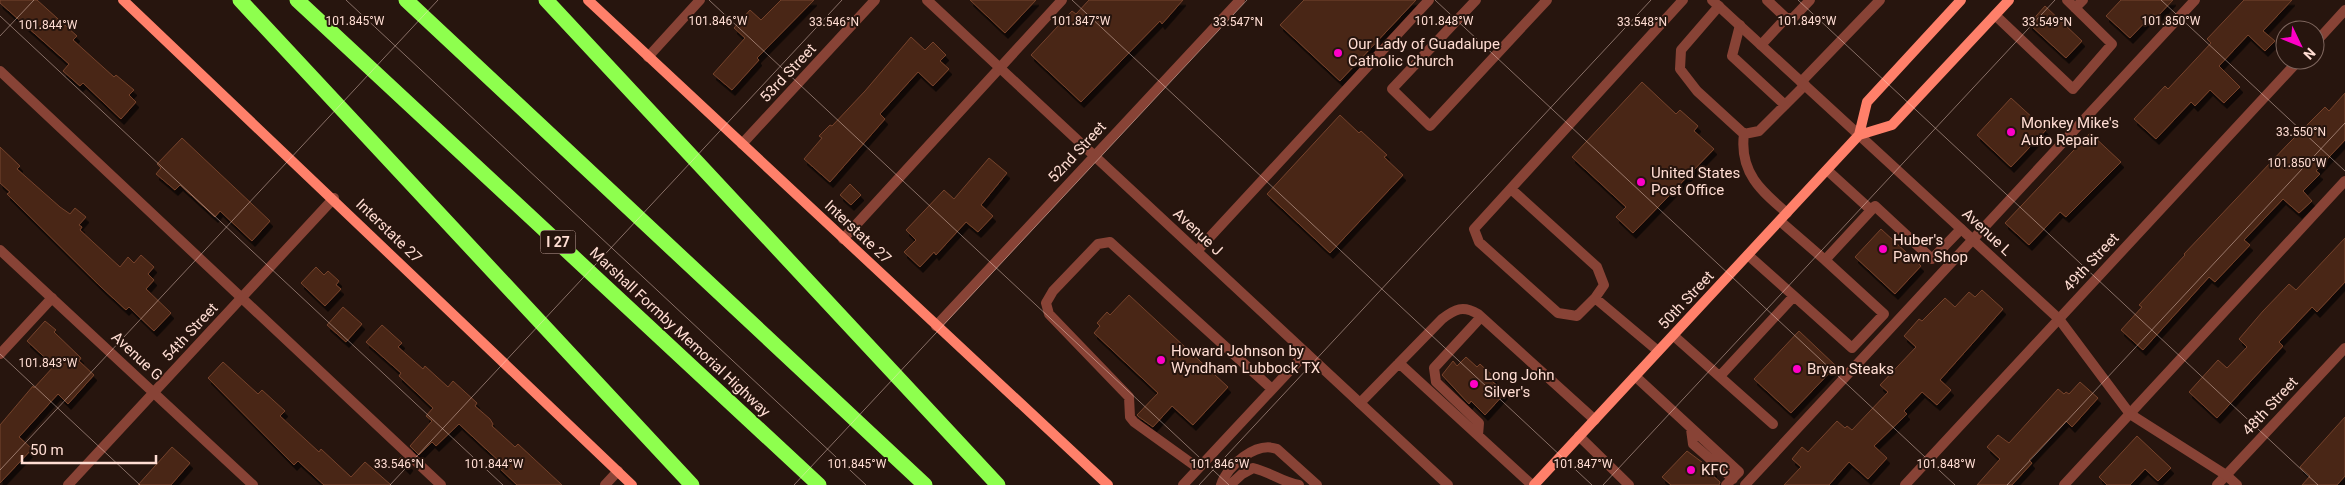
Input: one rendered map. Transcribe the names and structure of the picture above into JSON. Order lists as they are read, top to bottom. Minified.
{"streets":{"highway":["I 27","Marshall Formby Memorial Highway"],"main road":["Interstate 27","50th Street"],"street":["53rd Street","52nd Street","Avenue J","Avenue L","49th Street","54th Street","Avenue G","48th Street"]},"crossings":[["53rd Street","Interstate 27"],["52nd Street","Interstate 27"],["52nd Street","Avenue J"],["Interstate 27","54th Street"],["Avenue L","49th Street"],["Avenue L","50th Street"],["Avenue L","48th Street"],["54th Street","Avenue G"]],"places":["Our Lady of Guadalupe Catholic Church","Monkey Mike's Auto Repair","United States Post Office","Huber's Pawn Shop","Howard Johnson by Wyndham Lubbock TX","Bryan Steaks","Long John Silver's","KFC"],"scale_bar":"50 m","north":"bottom right","coordinates":["101.845°W","101.846°W","101.847°W","101.848°W","101.850°W","101.849°W","33.546°N","33.547°N","33.548°N","33.549°N","101.844°W","33.550°N","101.843°W"]}
